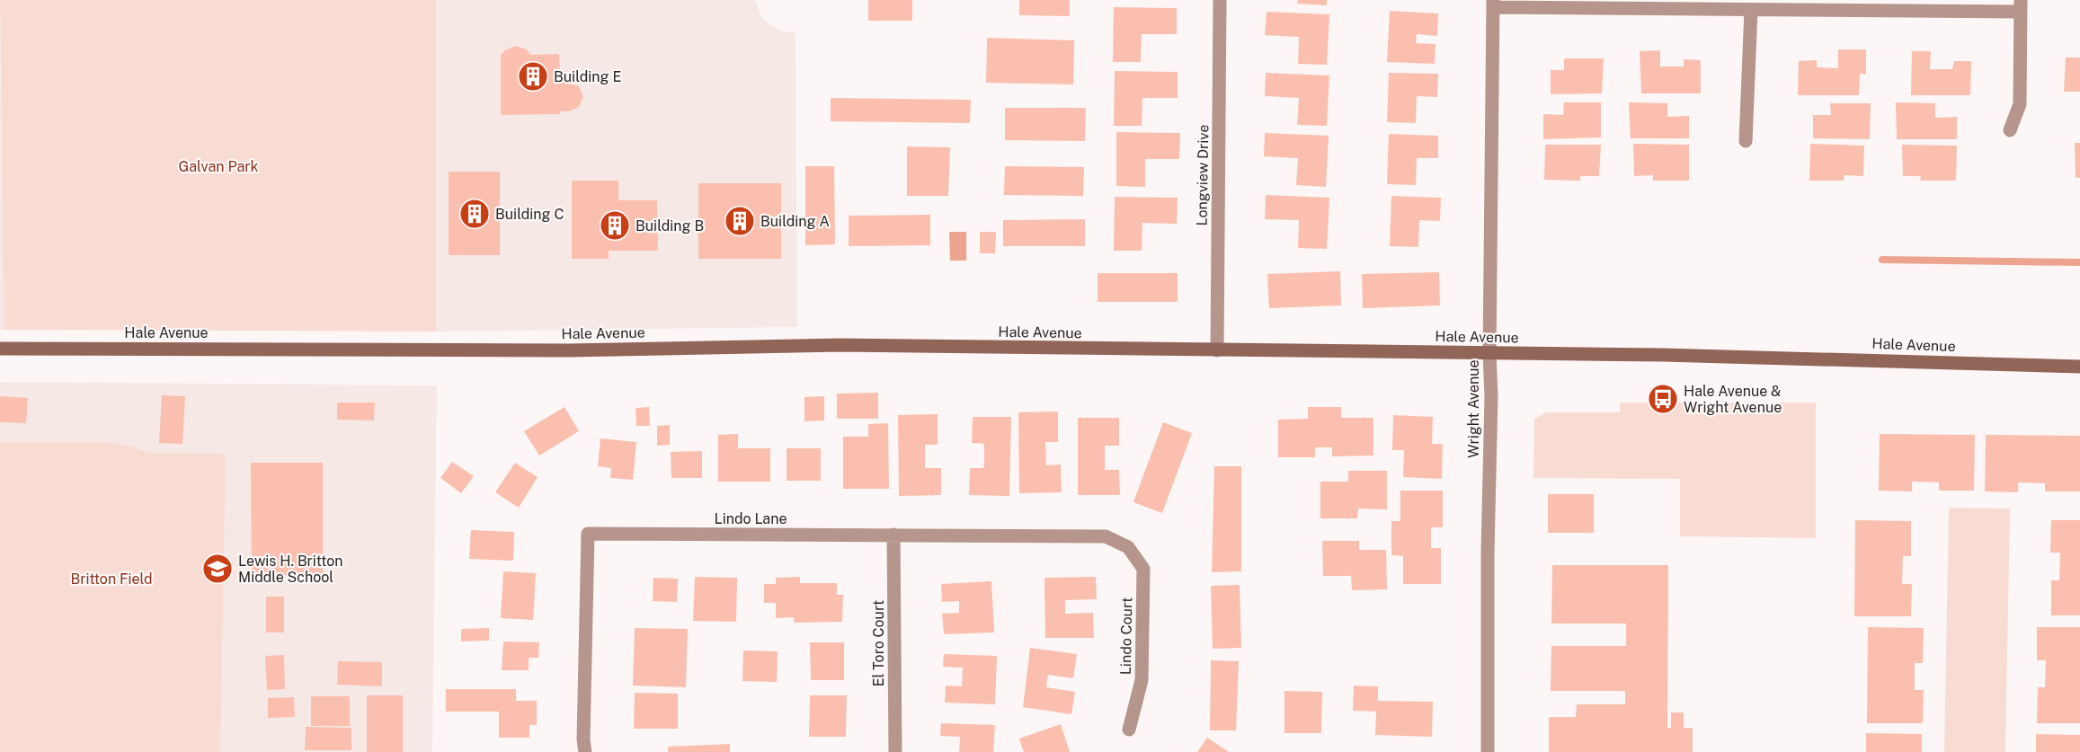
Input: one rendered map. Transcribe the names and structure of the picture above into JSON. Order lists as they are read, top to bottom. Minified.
{"streets":{"main road":["Hale Avenue"],"street":["Longview Drive","Wright Avenue","Lindo Lane","Lindo Court","El Toro Court"]},"crossings":[["Longview Drive","Hale Avenue"],["Hale Avenue","Wright Avenue"],["Lindo Lane","Lindo Court"],["Lindo Lane","El Toro Court"]],"parks":["Galvan Park","Britton Field"],"places":{"building":["Building E","Building C","Building A","Building B"],"bus stop":["Hale Avenue & Wright Avenue"],"school or university":["Lewis H. Britton Middle School"]}}
